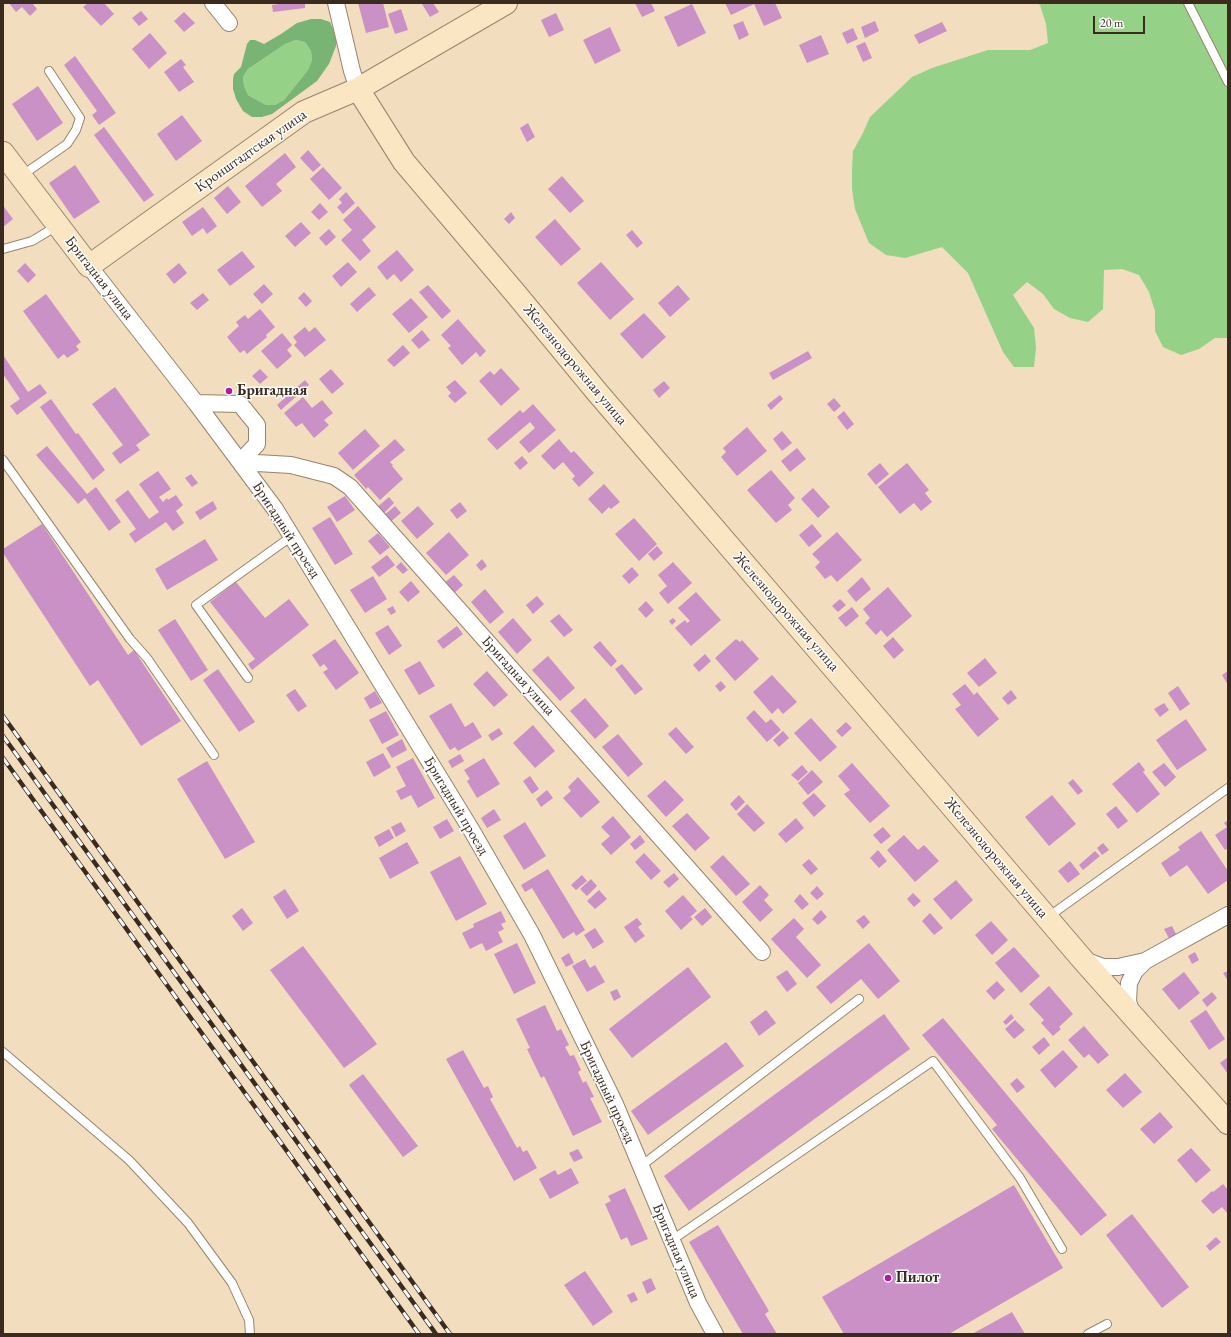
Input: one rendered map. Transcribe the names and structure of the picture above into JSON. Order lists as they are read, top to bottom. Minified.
{"streets":{"street":["Кронштадтская улица","Бригадная улица","Железнодорожная улица","Бригадный проезд"]},"crossings":[["Кронштадтская улица","Бригадная улица"],["Кронштадтская улица","Железнодорожная улица"],["Бригадная улица","Бригадный проезд"]],"places":["Бригадная","Пилот"],"scale_bar":"20 m"}
